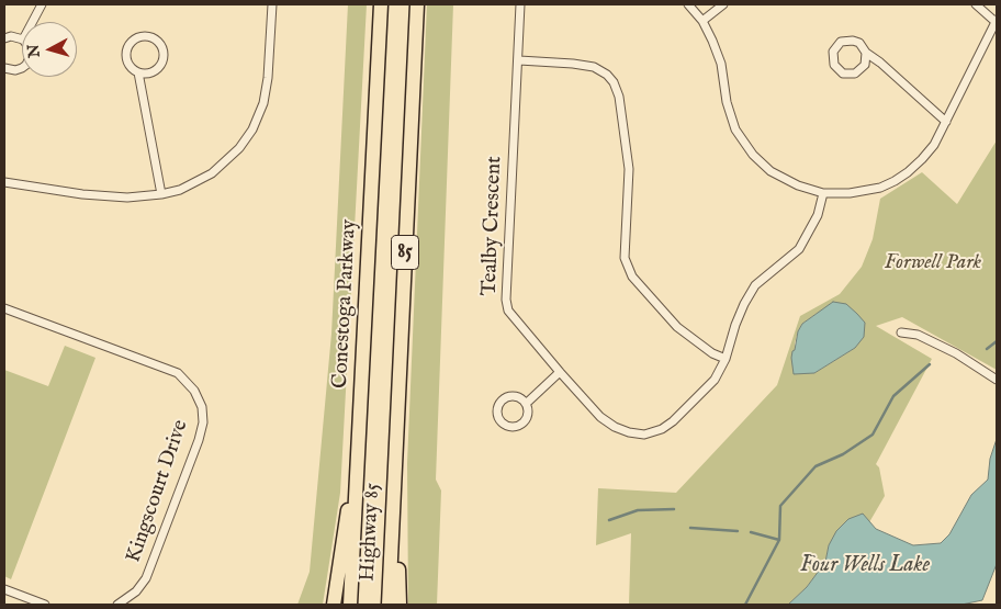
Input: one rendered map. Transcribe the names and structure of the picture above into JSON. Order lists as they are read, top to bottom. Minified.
{"streets":{"highway":["85","Conestoga Parkway","Highway 85"],"street":["Tealby Crescent","Kingscourt Drive"]},"crossings":[["85","Highway 85"]],"water":["Four Wells Lake"],"parks":["Forwell Park"],"north":"left"}
